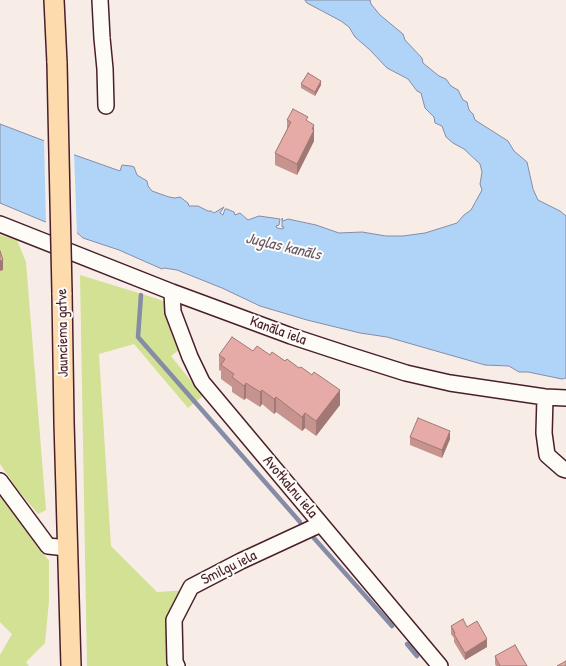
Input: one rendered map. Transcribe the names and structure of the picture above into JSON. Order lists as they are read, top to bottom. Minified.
{"streets":{"main road":["Jaunciema gatve"],"street":["Kanāla iela","Avotkalnu iela","Smilgu iela"]},"crossings":[["Kanāla iela","Avotkalnu iela"],["Avotkalnu iela","Smilgu iela"]],"water":["Juglas kanāls"]}
